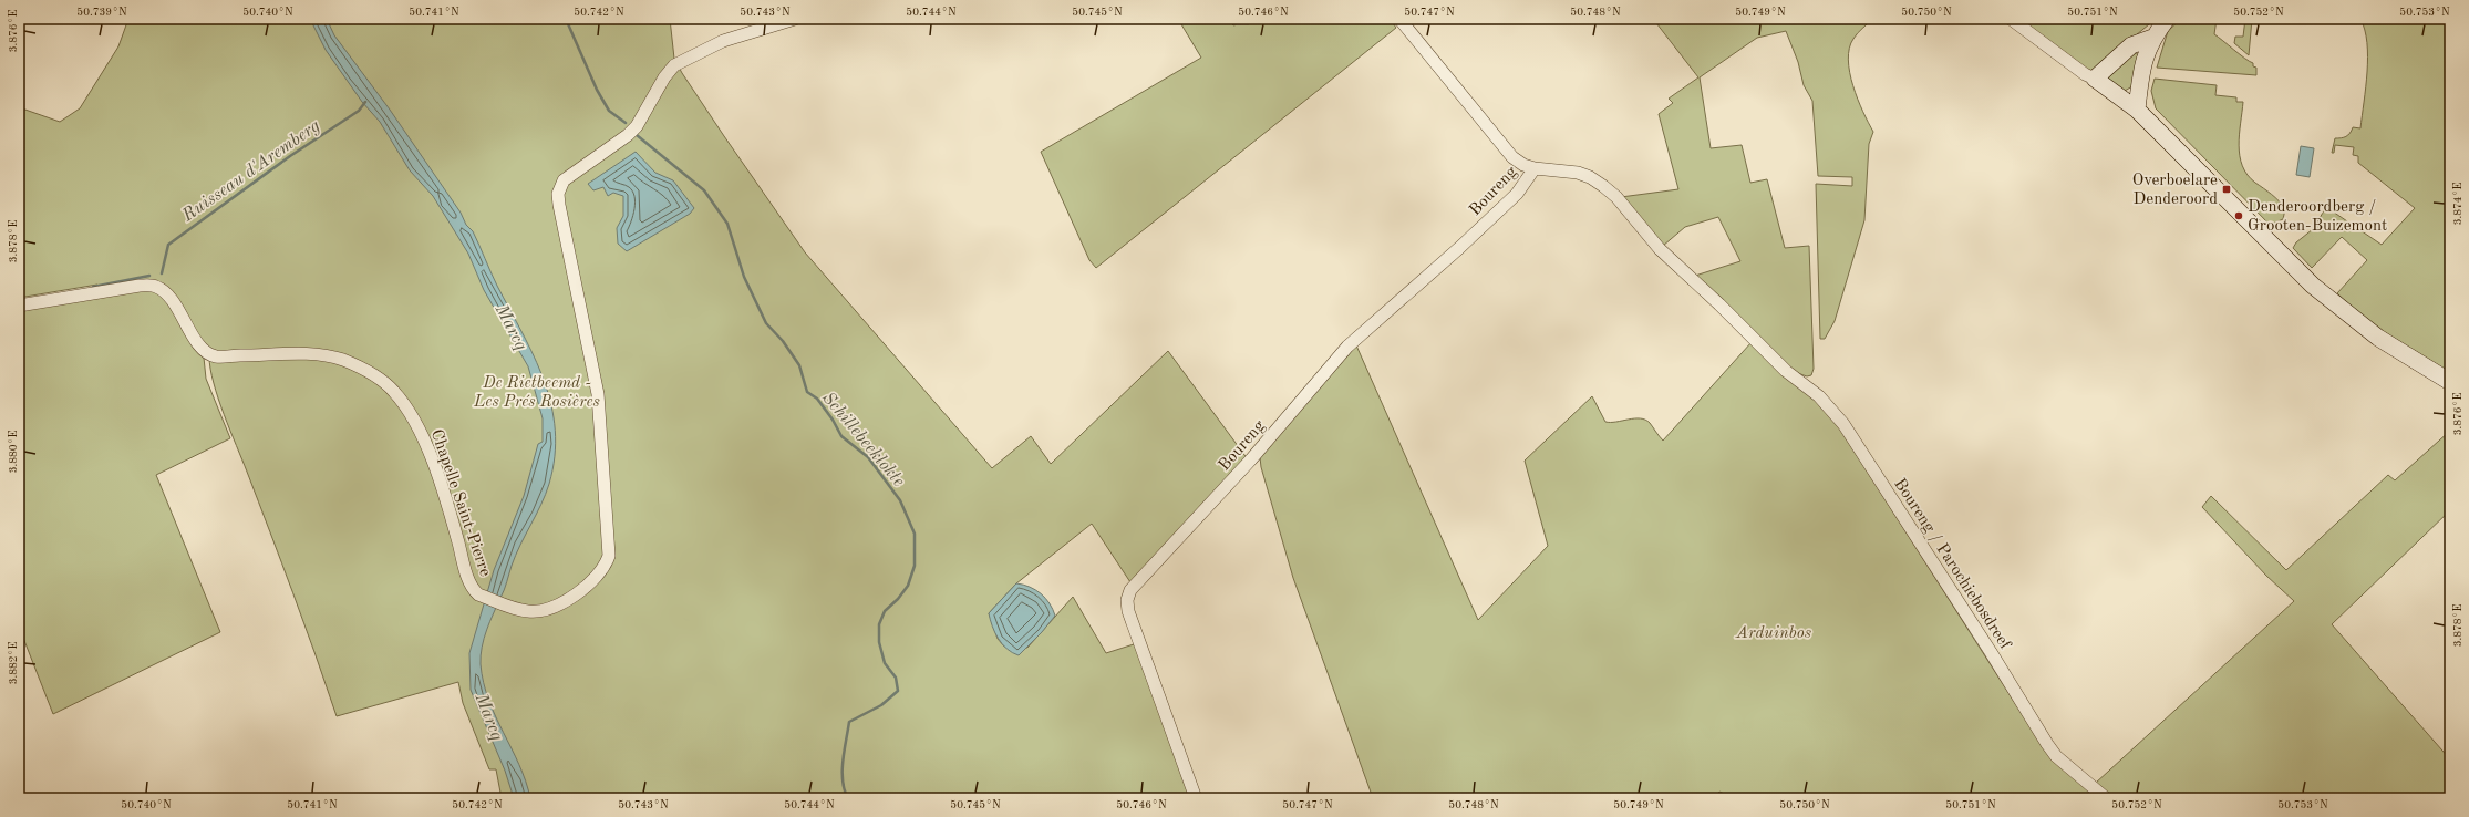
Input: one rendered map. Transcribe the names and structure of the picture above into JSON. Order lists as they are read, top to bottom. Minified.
{"streets":{"street":["Boureng","Chapelle Saint-Pierre","Boureng / Parochiebosdreef"]},"crossings":[["Boureng","Boureng / Parochiebosdreef"]],"water":["Ruisseau d'Aremberg","Marcq","Schillebeeklokte"],"parks":["De Rietbeemd - Les Prés Rosières","Arduinbos"],"places":{"transit":["Overboelare Denderoord"],"other":["Denderoordberg / Grooten-Buizemont"]},"coordinates":["50.739°N","50.740°N","50.741°N","50.742°N","50.743°N","50.744°N","50.745°N","50.746°N","50.747°N","50.748°N","50.749°N","50.750°N","50.751°N","50.752°N","50.753°N","3.876°E","3.874°E","3.878°E","3.880°E","3.882°E"]}
